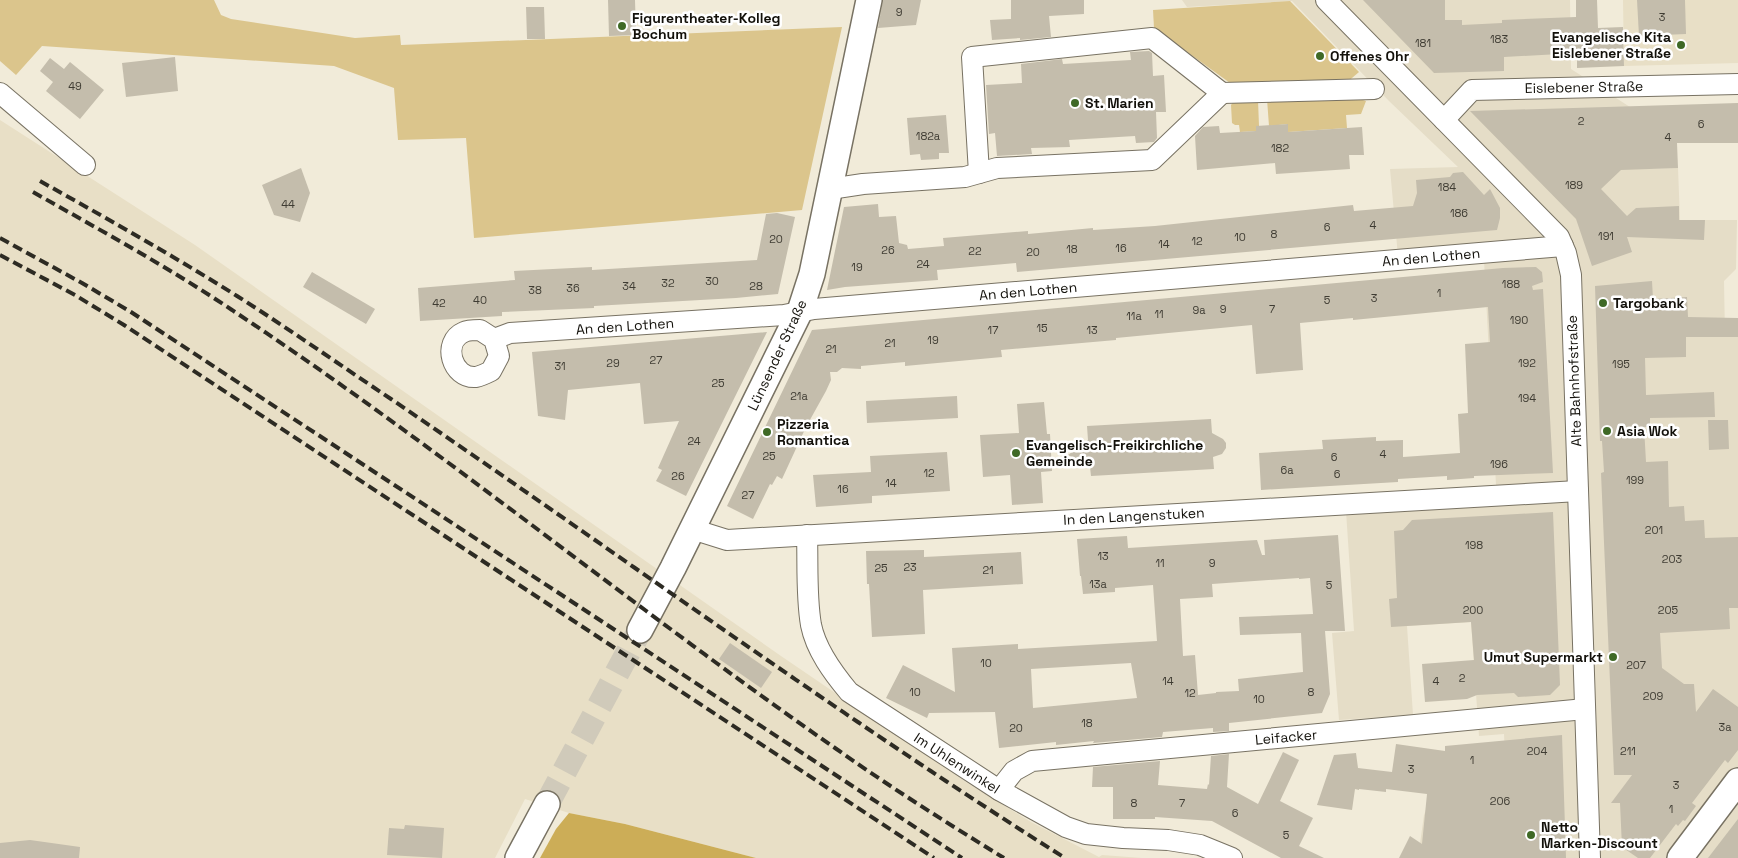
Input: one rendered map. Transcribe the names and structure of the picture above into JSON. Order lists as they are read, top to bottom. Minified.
{"streets":{"street":["Eislebener Straße","An den Lothen","Lünsender Straße","Alte Bahnhofstraße","In den Langenstuken","Leifacker","Im Uhlenwinkel"]},"crossings":[["Eislebener Straße","Alte Bahnhofstraße"],["An den Lothen","Lünsender Straße"],["An den Lothen","Alte Bahnhofstraße"],["Lünsender Straße","In den Langenstuken"],["Alte Bahnhofstraße","In den Langenstuken"],["Alte Bahnhofstraße","Leifacker"],["In den Langenstuken","Im Uhlenwinkel"],["Leifacker","Im Uhlenwinkel"]],"places":["Figurentheater-Kolleg Bochum","Evangelische Kita Eislebener Straße","Offenes Ohr","St. Marien","Targobank","Asia Wok","Pizzeria Romantica","Evangelisch-Freikirchliche Gemeinde","Umut Supermarkt","Netto Marken-Discount"],"house_numbers":["9","3","183","181","49","2","6","182a","4","182","189","184","44","186","4","6","8","191","10","20","12","14","16","18","26","22","20","24","19","30","32","188","34","28","36","38","1","3","40","5","42","9","7","9a","11","11a","190","15","17","13","19","21","21","27","29","192","195","31","25","21a","194","24","4","25","6","196","6a","12","6","26","199","14","16","27","201","198","13","203","11","9","23","25","21","13a","5","200","205","10","207","2","14","4","10","8","12","209","10","18","3a","20","204","211","1","3","3","206","8","7","1","6","5"]}
